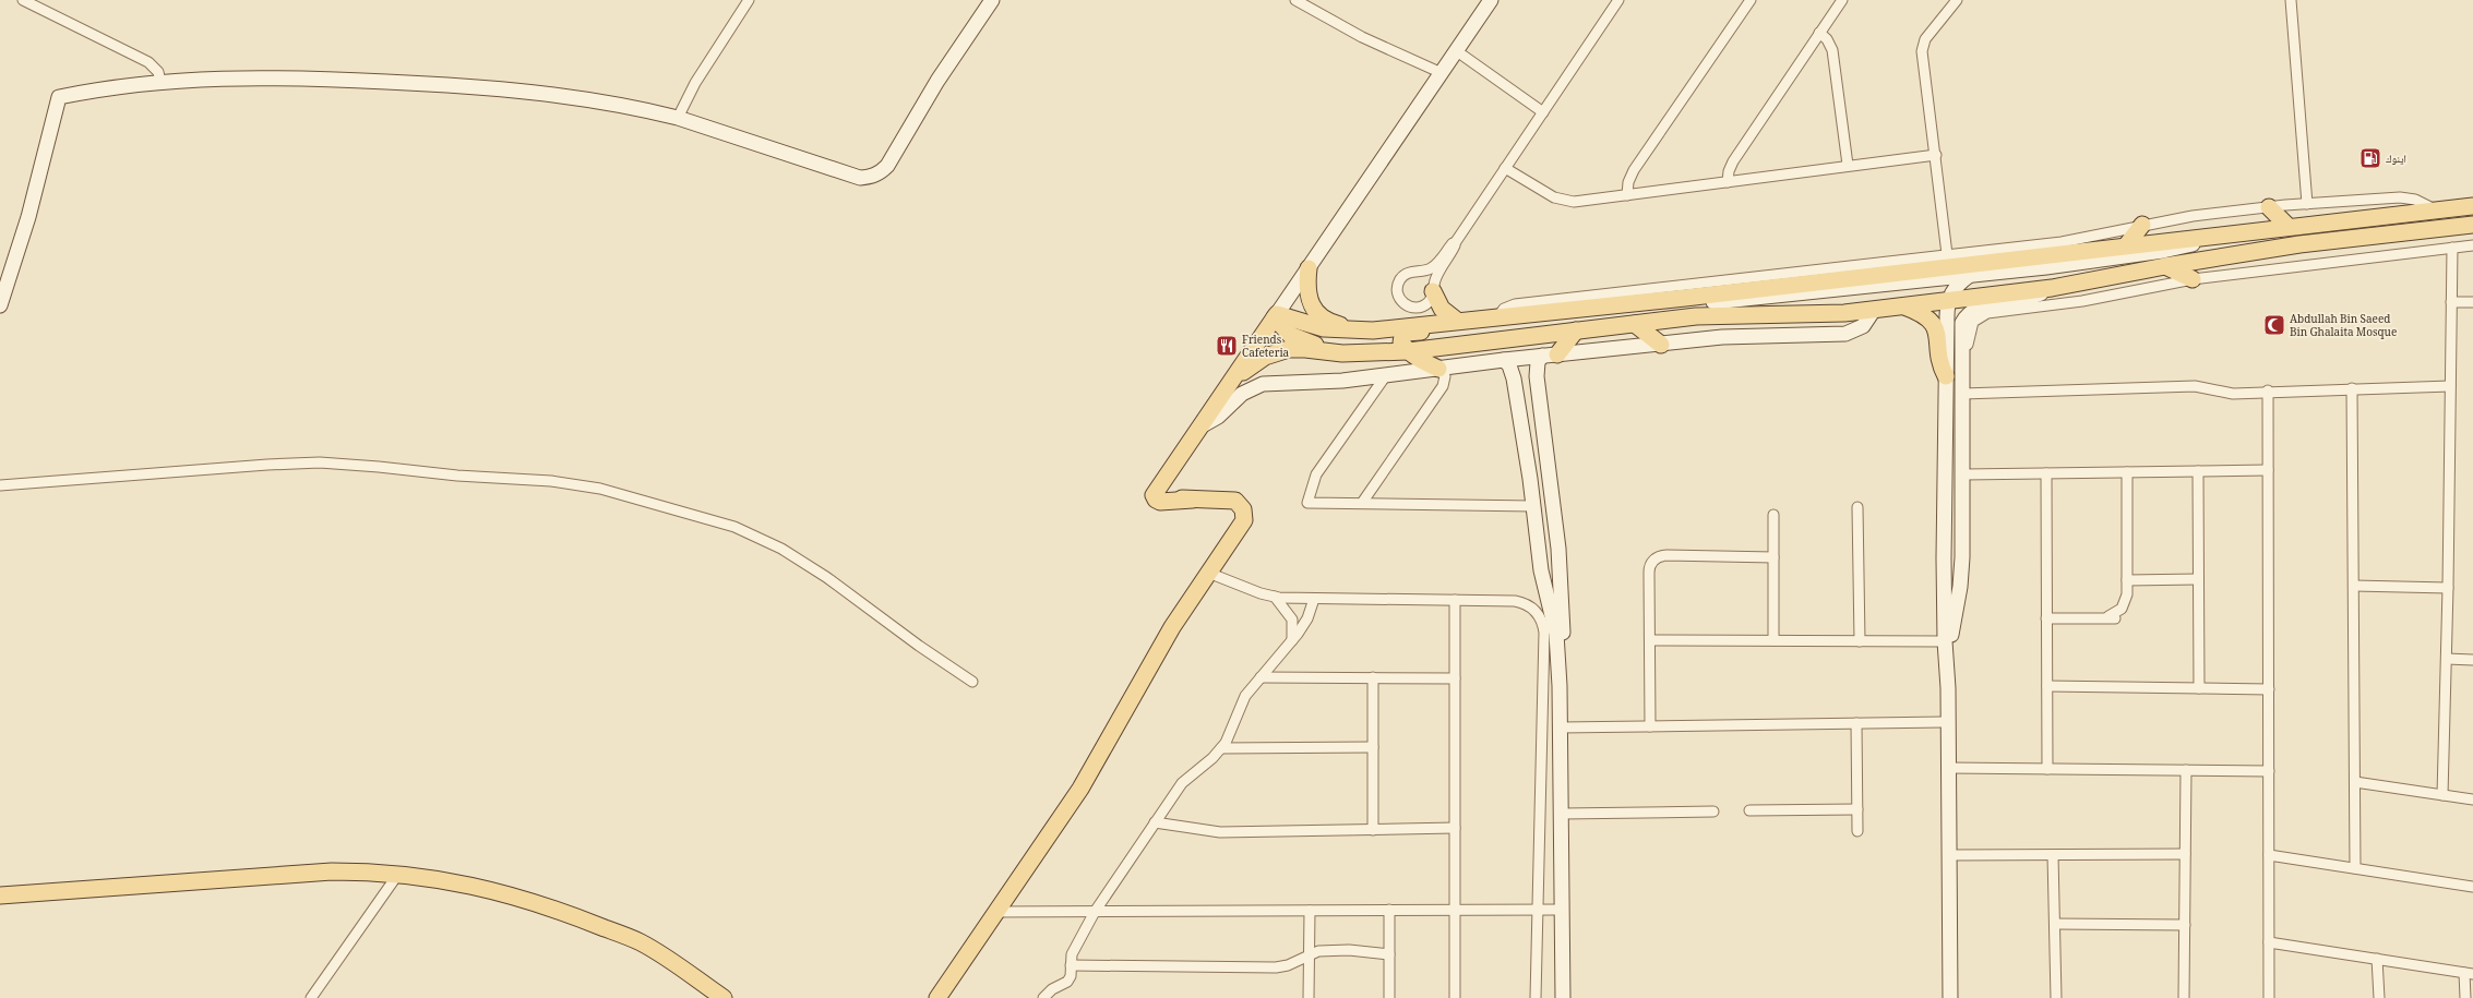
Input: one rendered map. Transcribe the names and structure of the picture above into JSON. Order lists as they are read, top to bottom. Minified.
{"places":{"fuel station":["اينوك"],"mosque":["Abdullah Bin Saeed Bin Ghalaita Mosque"],"restaurant":["Friends Cafeteria"]}}
